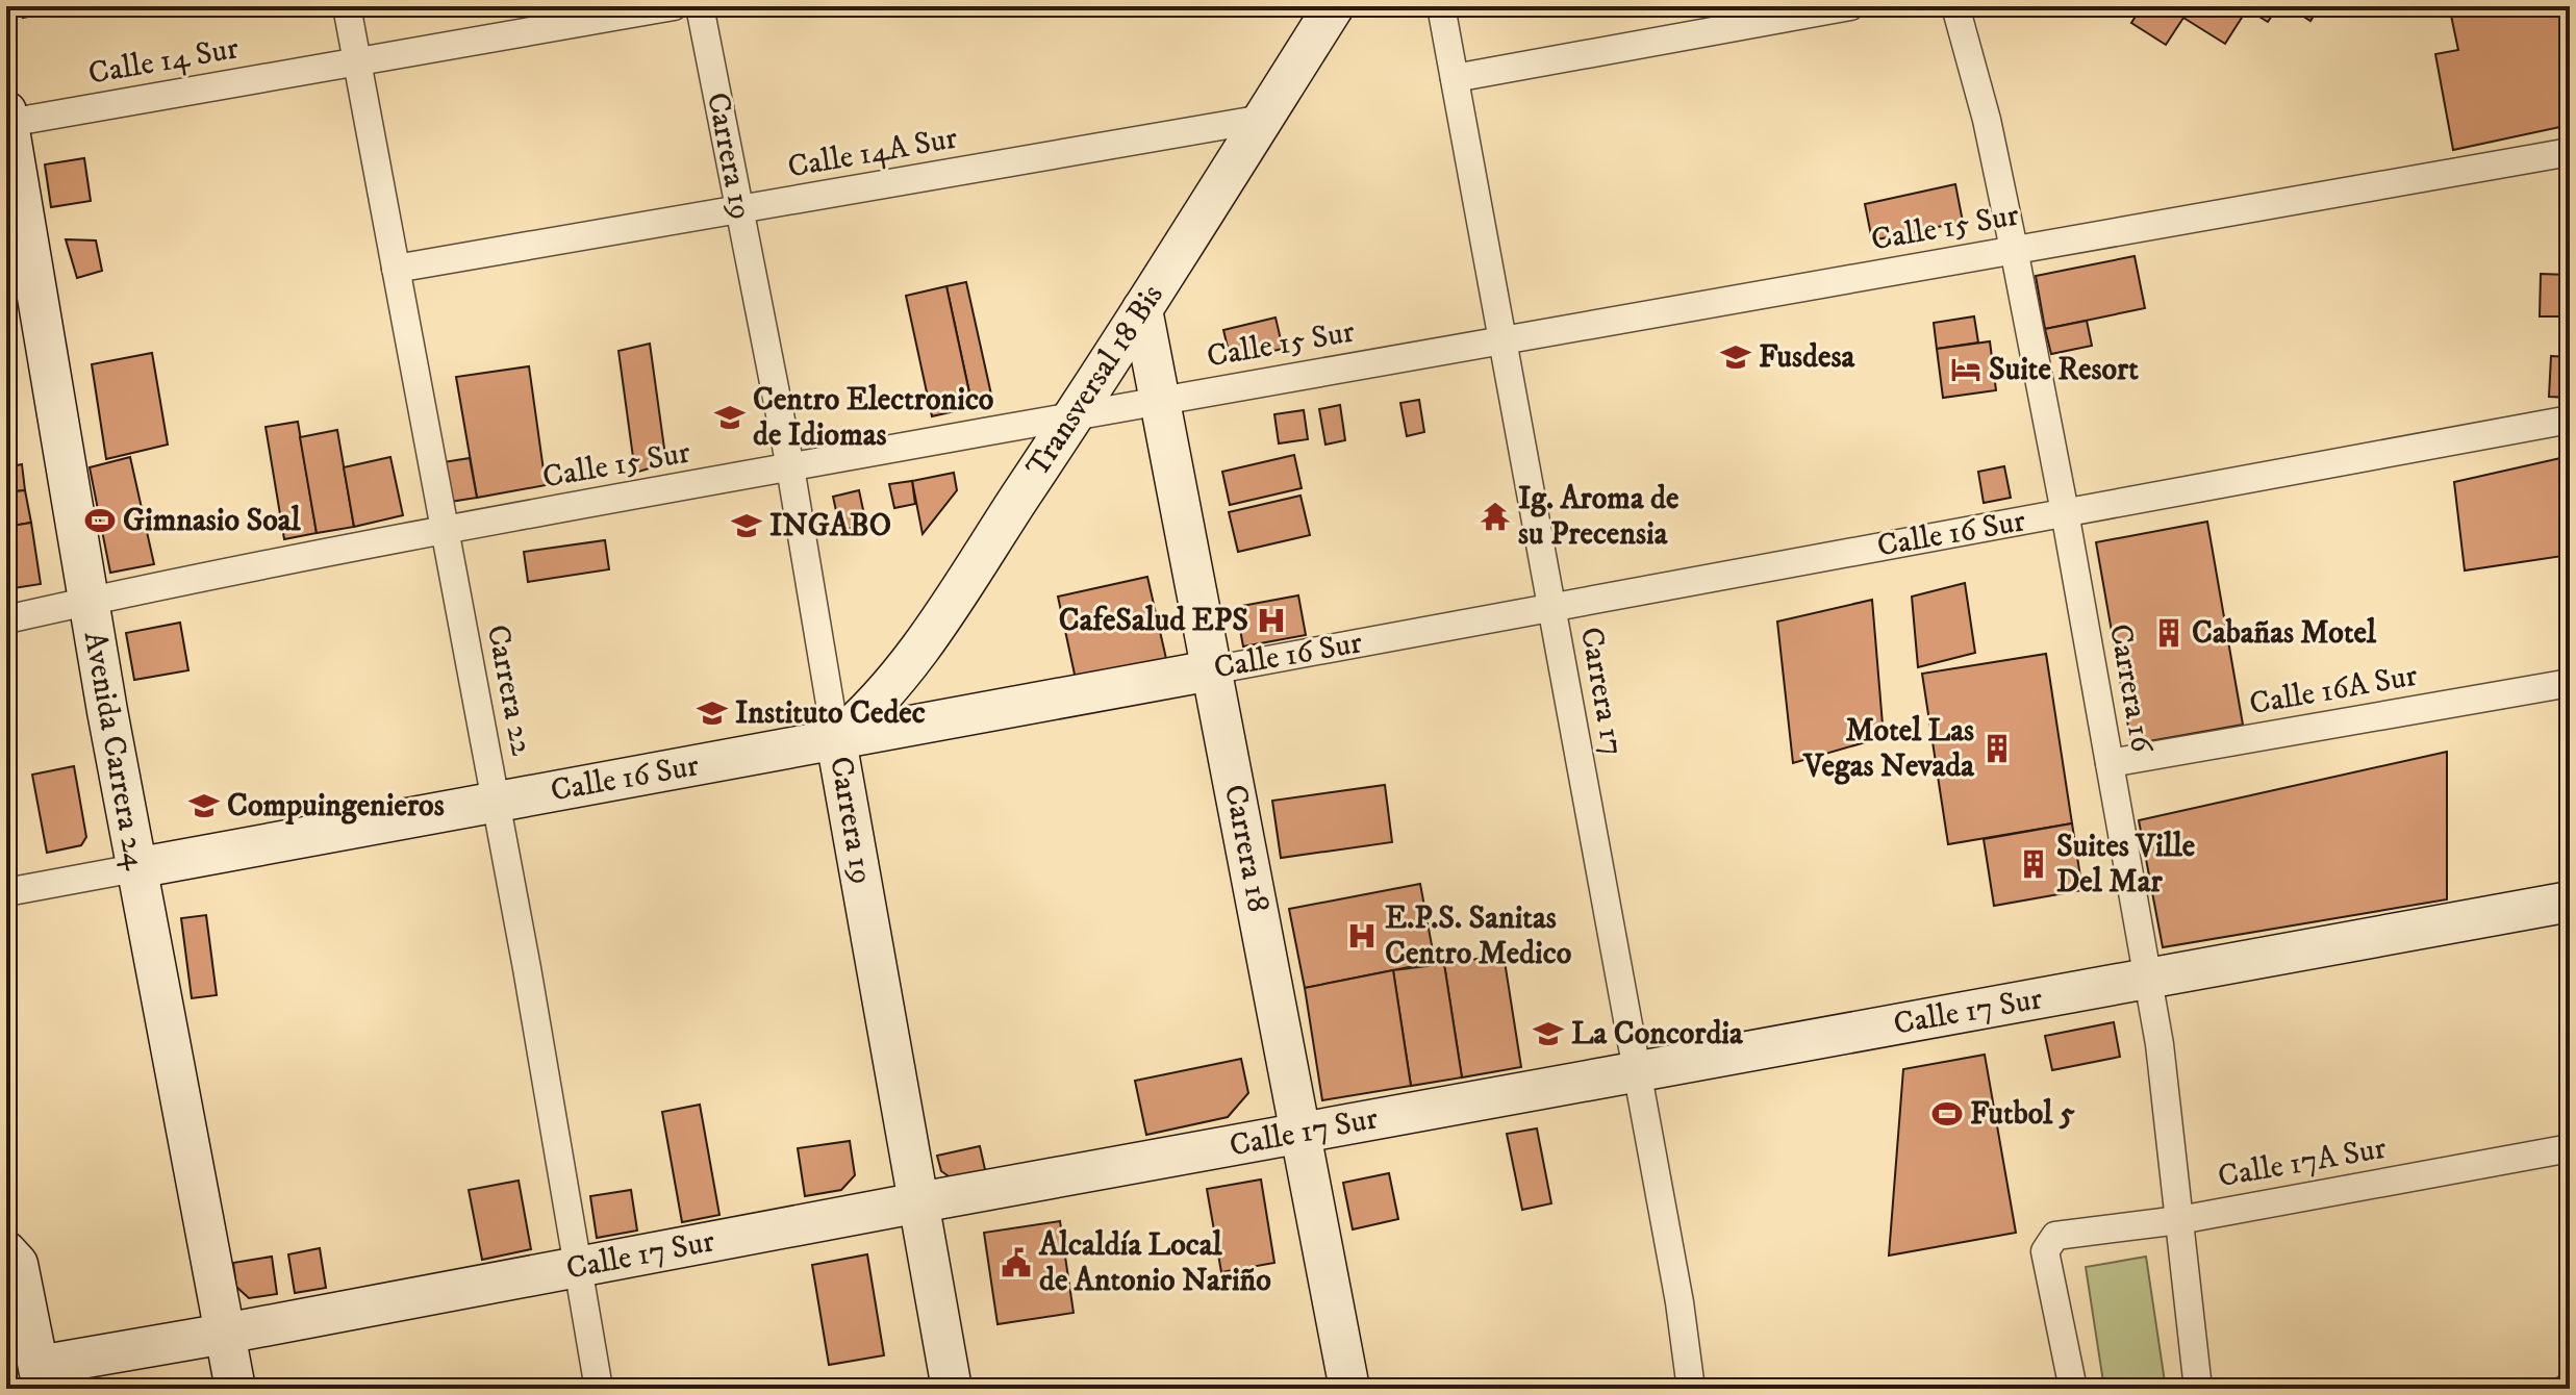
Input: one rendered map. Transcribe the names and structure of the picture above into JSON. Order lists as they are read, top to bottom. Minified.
{"streets":{"main road":["Carrera 19","Transversal 18 Bis","Calle 16 Sur","Avenida Carrera 24","Carrera 18","Calle 17 Sur"],"street":["Calle 14 Sur","Calle 14A Sur","Calle 15 Sur","Carrera 16","Carrera 22","Calle 16A Sur","Carrera 17","Calle 17A Sur"]},"crossings":[["Calle 14 Sur","Carrera 22"],["Calle 14 Sur","Avenida Carrera 24"],["Calle 14A Sur","Carrera 19"],["Calle 14A Sur","Transversal 18 Bis"],["Calle 14A Sur","Carrera 22"],["Carrera 19","Calle 15 Sur"],["Carrera 19","Transversal 18 Bis"],["Carrera 19","Calle 16 Sur"],["Carrera 19","Calle 17 Sur"],["Calle 15 Sur","Transversal 18 Bis"],["Calle 15 Sur","Carrera 16"],["Calle 15 Sur","Carrera 22"],["Calle 15 Sur","Carrera 17"],["Calle 15 Sur","Avenida Carrera 24"],["Calle 15 Sur","Carrera 18"],["Transversal 18 Bis","Calle 16 Sur"],["Transversal 18 Bis","Carrera 18"],["Calle 16 Sur","Carrera 16"],["Calle 16 Sur","Carrera 22"],["Calle 16 Sur","Carrera 17"],["Calle 16 Sur","Avenida Carrera 24"],["Calle 16 Sur","Carrera 18"],["Carrera 16","Calle 16A Sur"],["Carrera 16","Calle 17 Sur"],["Carrera 16","Calle 17A Sur"],["Carrera 22","Calle 17 Sur"],["Carrera 17","Calle 17 Sur"],["Avenida Carrera 24","Calle 17 Sur"],["Carrera 18","Calle 17 Sur"]],"places":{"school or university":["Fusdesa","Centro Electronico de Idiomas","INGABO","Instituto Cedec","Compuingenieros","La Concordia"],"hotel":["Suite Resort"],"temple":["Ig. Aroma de su Precensia"],"sports":["Gimnasio Soal","Futbol 5"],"hospital":["CafeSalud EPS","E.P.S. Sanitas Centro Medico"],"building":["Cabañas Motel","Motel Las Vegas Nevada","Suites Ville Del Mar"],"public building":["Alcaldía Local de Antonio Nariño"]}}
